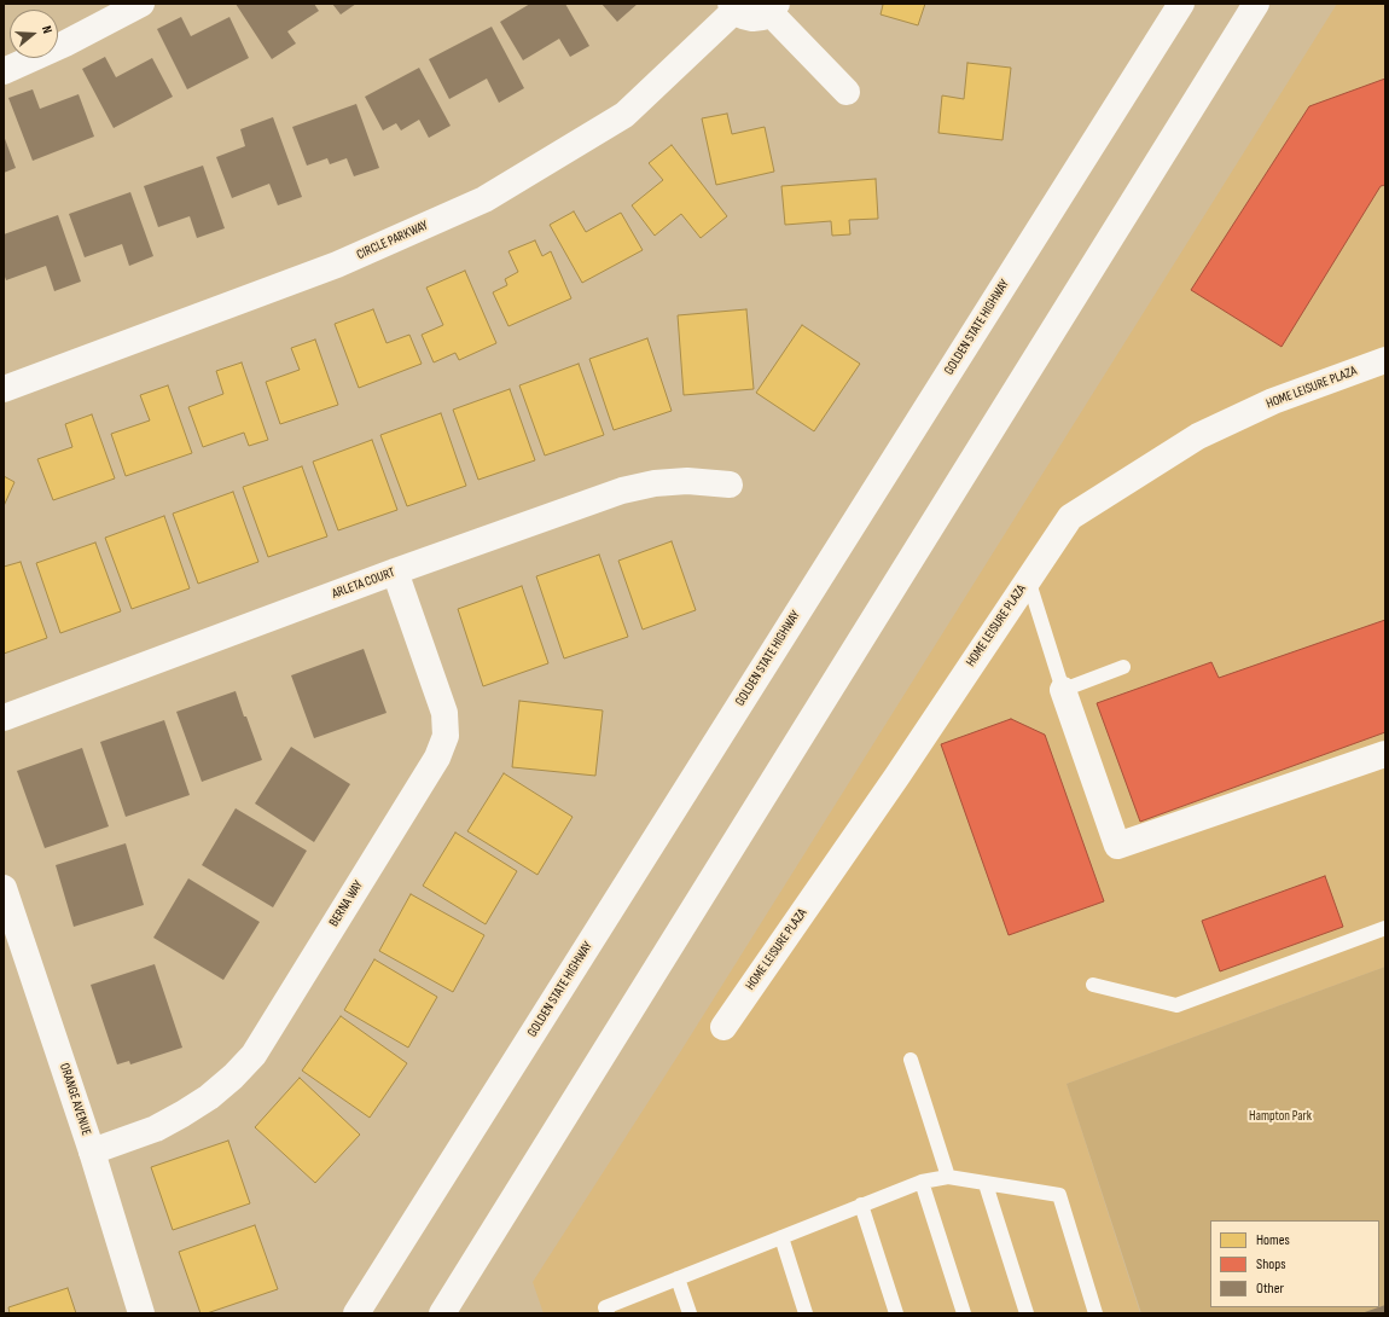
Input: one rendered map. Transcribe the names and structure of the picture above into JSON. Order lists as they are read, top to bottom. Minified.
{"streets":{"main road":["CIRCLE PARKWAY","GOLDEN STATE HIGHWAY","HOME LEISURE PLAZA","ARLETA COURT","BERNA WAY","ORANGE AVENUE"]},"crossings":[["ARLETA COURT","BERNA WAY"],["BERNA WAY","ORANGE AVENUE"]],"parks":["Hampton Park"],"legend":["Homes","Shops","Other"],"north":"right"}
